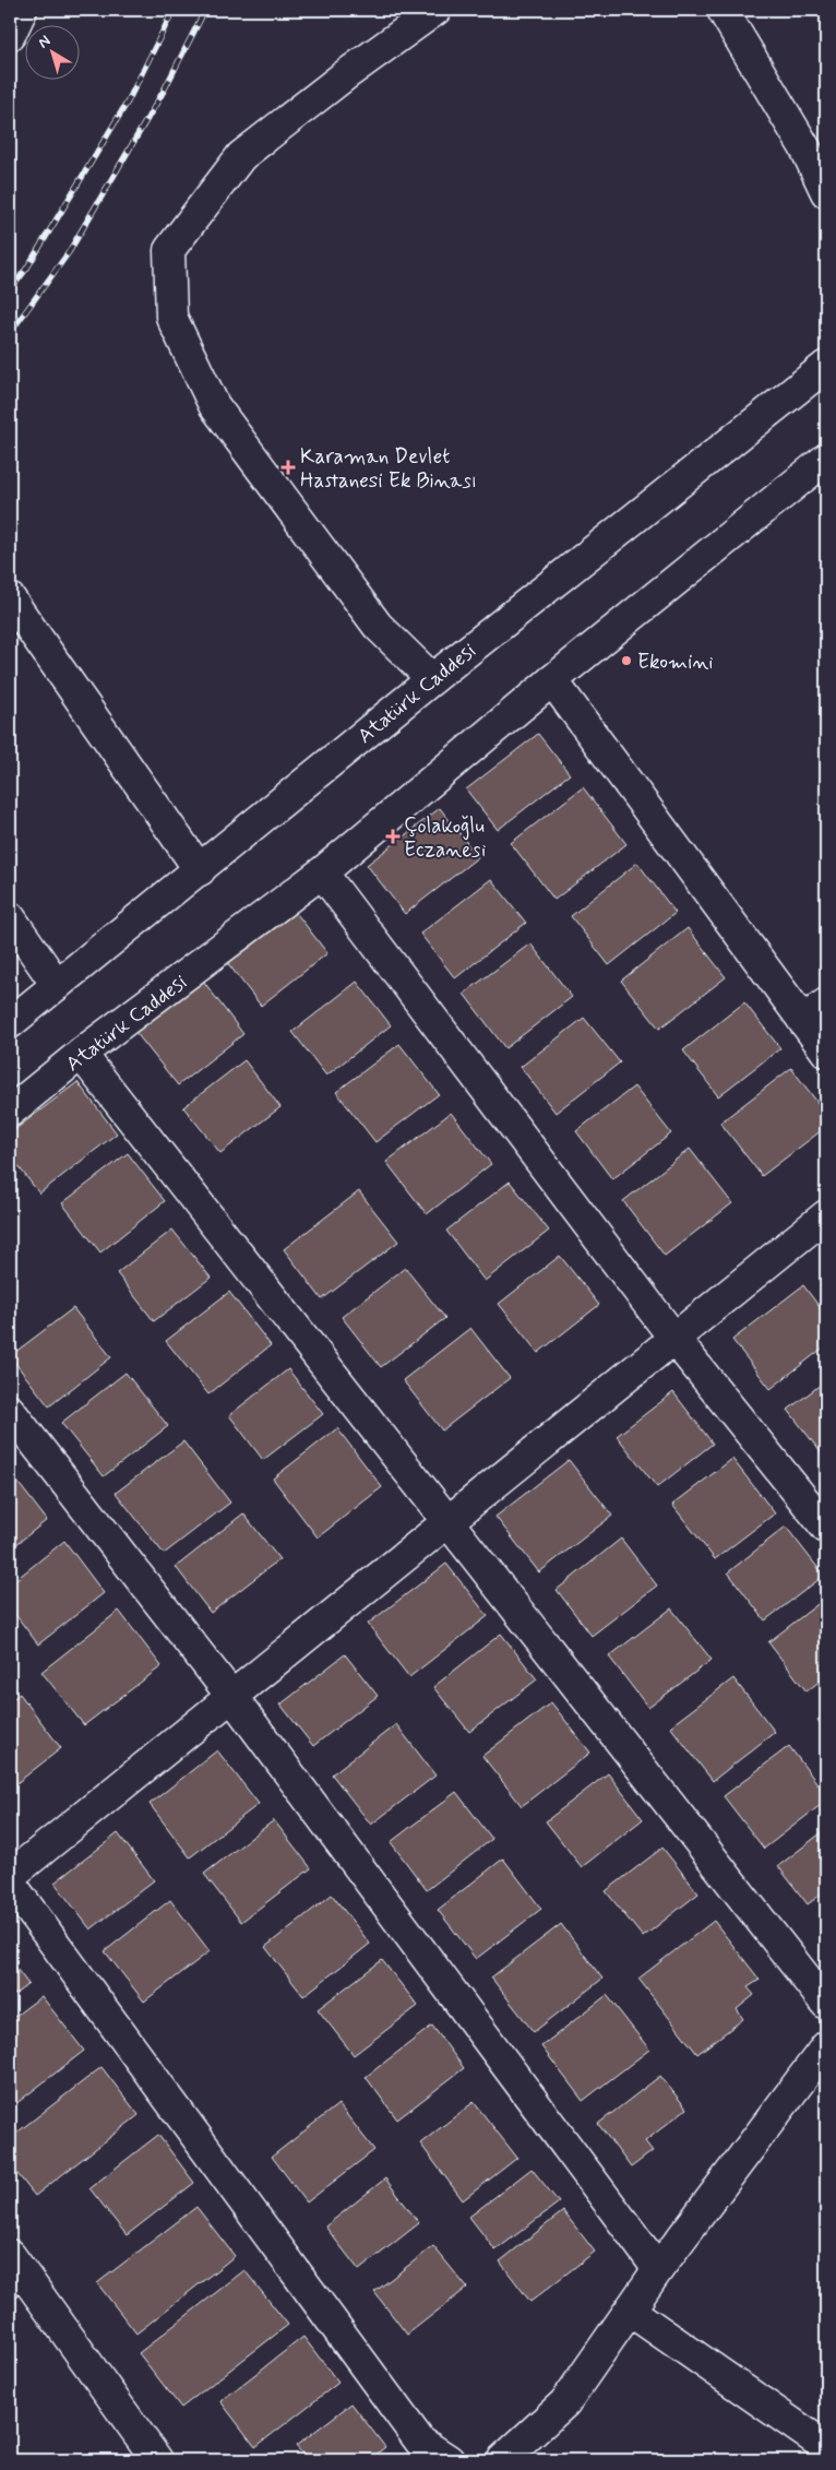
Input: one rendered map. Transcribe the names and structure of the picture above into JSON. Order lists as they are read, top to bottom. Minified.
{"streets":{"main road":["Atatürk Caddesi"]},"places":{"health":["Karaman Devlet Hastanesi Ek Binası","Çolakoğlu Eczanesi"],"other":["Ekomini"]},"north":"top left"}
